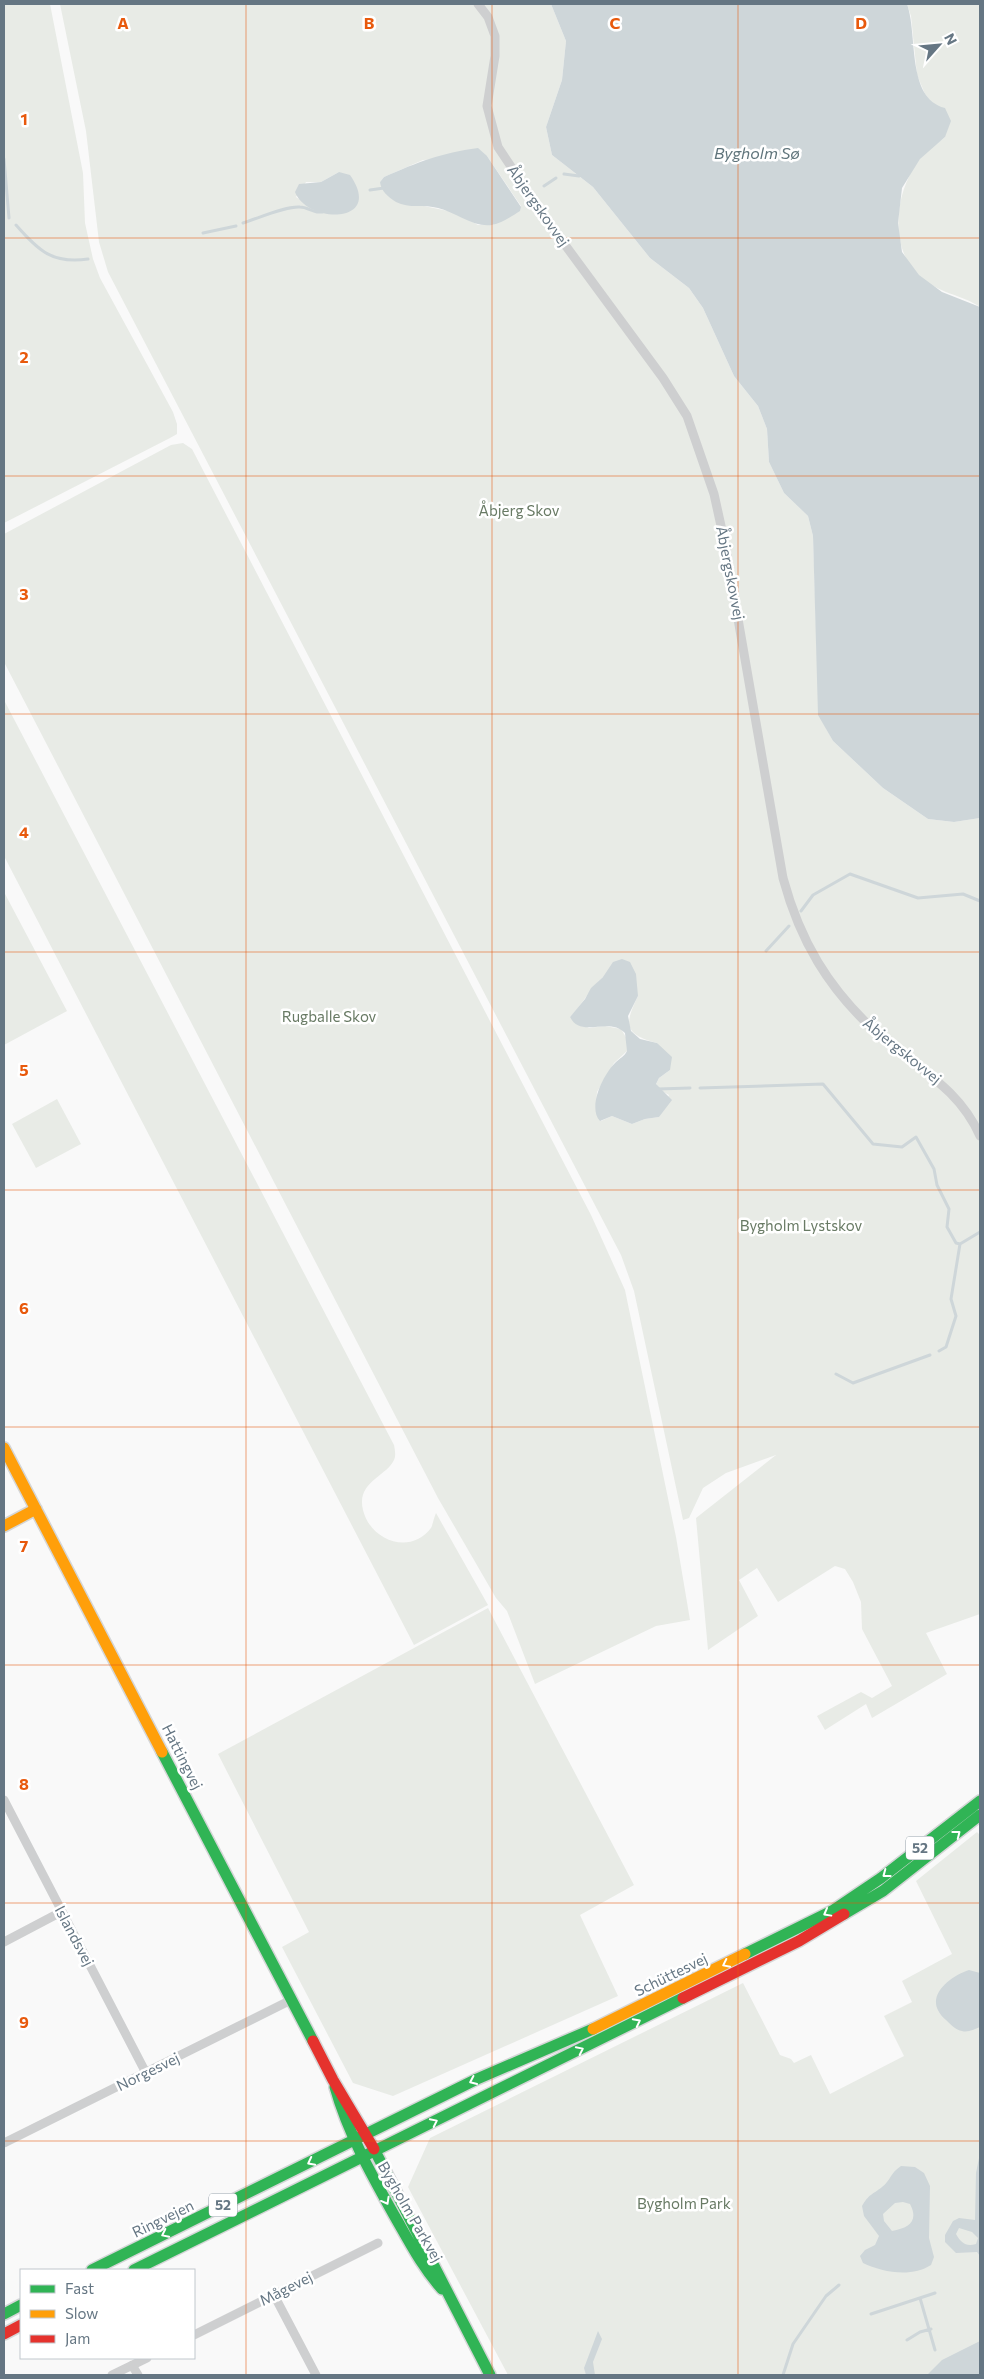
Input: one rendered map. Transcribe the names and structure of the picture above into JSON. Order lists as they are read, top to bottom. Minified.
{"streets":{"main road":["Hattingvej","52","Schüttesvej","Bygholm Parkvej","Ringvejen"],"street":["Åbjergskovvej","Islandsvej","Norgesvej","Mågevej"]},"crossings":[["Hattingvej","Schüttesvej"],["Hattingvej","Norgesvej"],["Hattingvej","Bygholm Parkvej"],["Hattingvej","Ringvejen"],["52","Schüttesvej"],["52","Bygholm Parkvej"],["Islandsvej","Norgesvej"],["Schüttesvej","Bygholm Parkvej"],["Schüttesvej","Ringvejen"],["Bygholm Parkvej","Ringvejen"]],"water":["Bygholm Sø"],"parks":["Åbjerg Skov","Rugballe Skov","Bygholm Lystskov","Bygholm Park"],"legend":["Fast","Slow","Jam"],"north":"top right","grid":{"columns":["A","B","C","D"],"rows":["1","2","3","4","5","6","7","8","9"]}}
